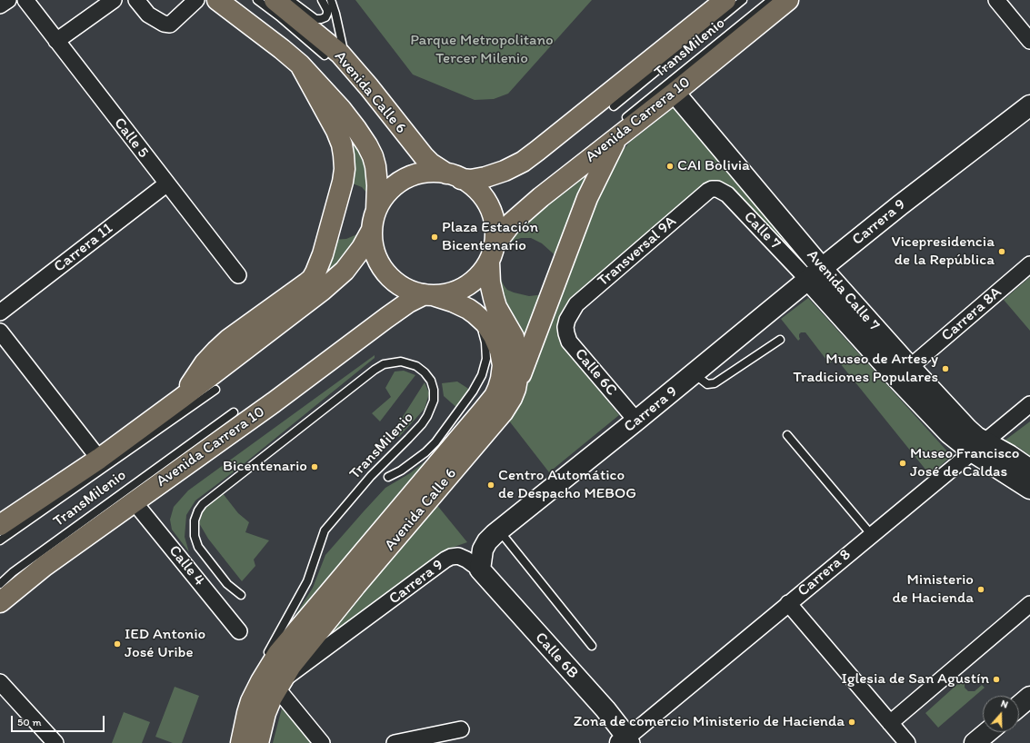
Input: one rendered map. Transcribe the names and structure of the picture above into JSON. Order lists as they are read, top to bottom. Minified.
{"streets":{"main road":["Avenida Calle 6","Avenida Carrera 10"],"street":["Calle 5","Carrera 9","Calle 7","Carrera 11","Transversal 9A","Avenida Calle 7","Carrera 8A","Calle 6C","Calle 4","Carrera 8","Calle 6B"],"lane":["TransMilenio"]},"crossings":[["TransMilenio","Avenida Calle 6"],["Avenida Calle 6","Avenida Carrera 10"],["Avenida Calle 6","Carrera 9"],["Avenida Carrera 10","Avenida Calle 7"],["Avenida Carrera 10","Calle 4"],["Calle 5","Carrera 11"],["Carrera 9","Calle 7"],["Carrera 9","Avenida Calle 7"],["Carrera 9","Calle 6C"],["Carrera 9","Calle 6B"],["Calle 7","Transversal 9A"],["Calle 7","Avenida Calle 7"],["Transversal 9A","Calle 6C"],["Avenida Calle 7","Carrera 8A"],["Avenida Calle 7","Carrera 8"],["Carrera 8","Calle 6B"]],"parks":["Parque Metropolitano Tercer Milenio"],"places":["CAI Bolivia","Plaza Estación Bicentenario","Vicepresidencia de la República","Museo de Artes y Tradiciones Populares","Museo Francisco José de Caldas","Bicentenario","Centro Automático de Despacho MEBOG","Ministerio de Hacienda","IED Antonio José Uribe","Iglesia de San Agustín","Zona de comercio Ministerio de Hacienda"],"scale_bar":"50 m","north":"top"}
